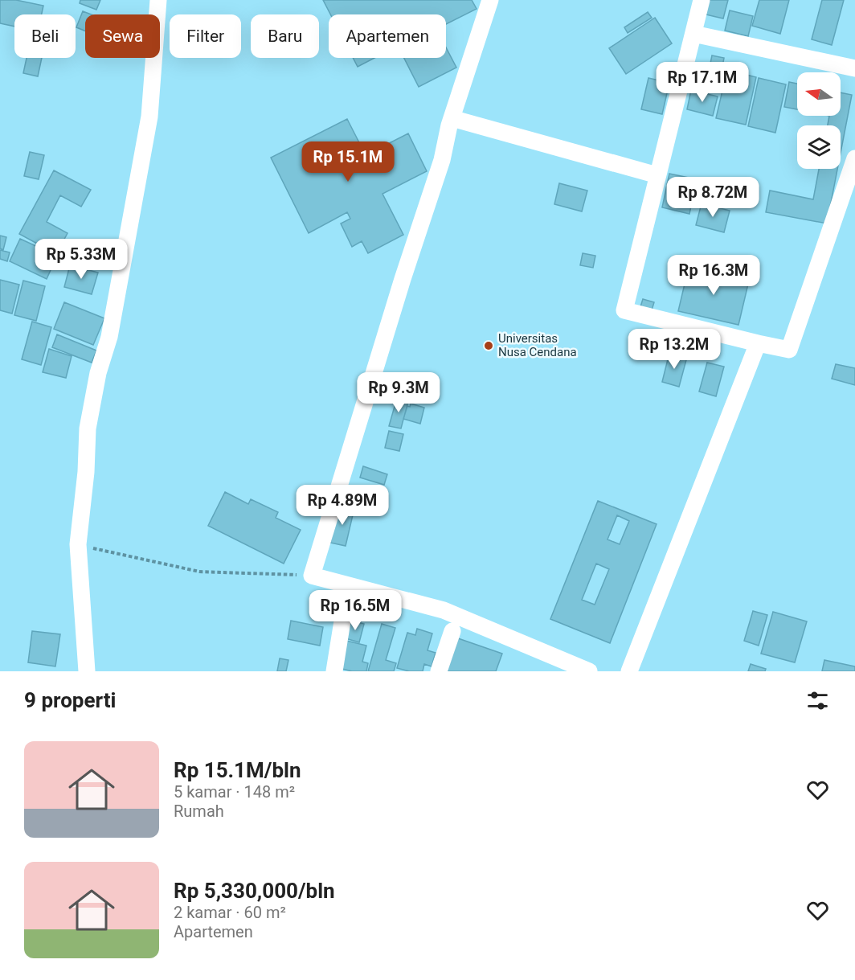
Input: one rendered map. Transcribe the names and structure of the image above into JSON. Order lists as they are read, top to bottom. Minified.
{"places":["Universitas Nusa Cendana"],"north":"left","page":{"chip":["Beli","Sewa","Filter","Baru","Apartemen"],"price":["Rp 17.1M","Rp 15.1M","Rp 8.72M","Rp 5.33M","Rp 16.3M","Rp 13.2M","Rp 9.3M","Rp 4.89M","Rp 16.5M"],"heading":"9 properti","list":[{"name":"Rp 15.1M/bln","note":"5 kamar · 148 m² · Rumah"},{"name":"Rp 5,330,000/bln","note":"2 kamar · 60 m² · Apartemen"}]}}
